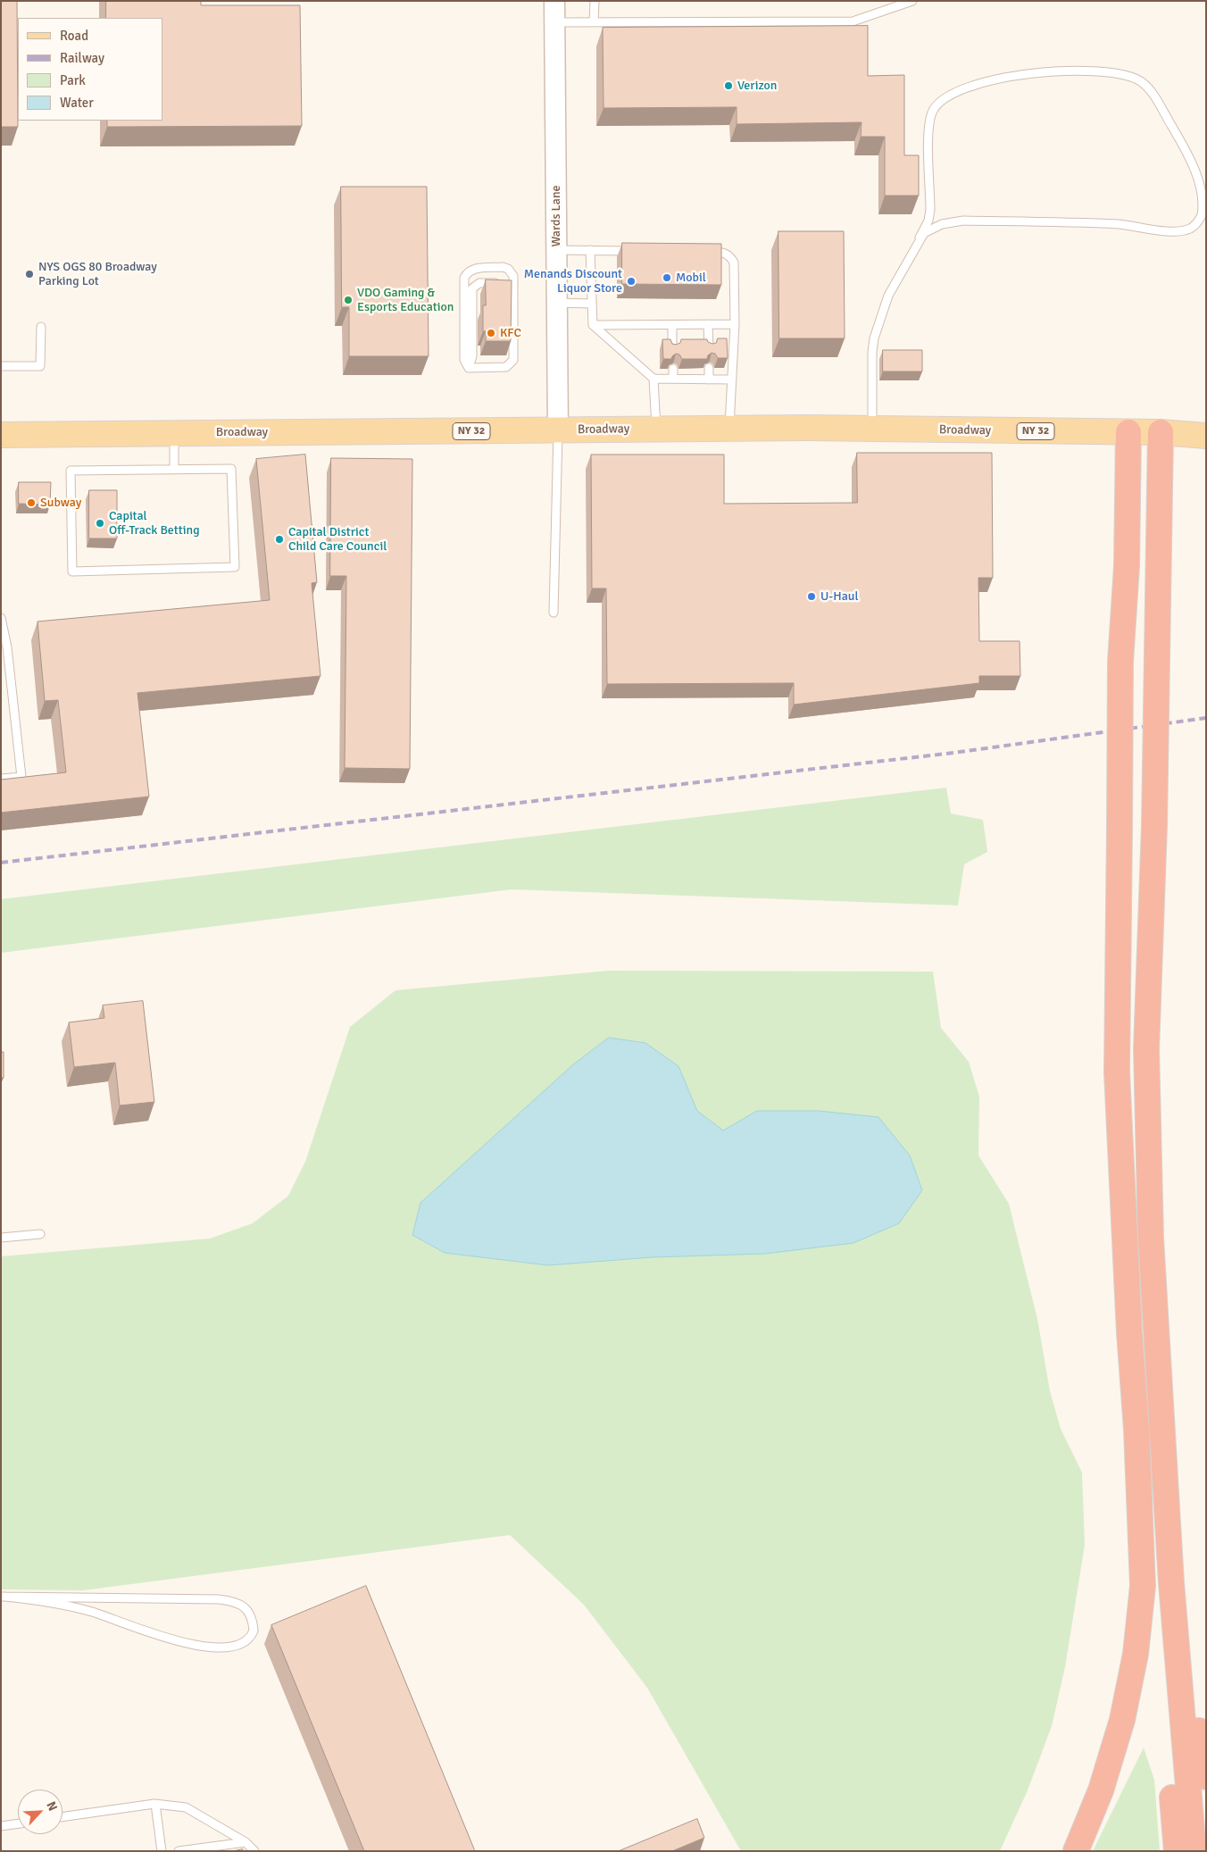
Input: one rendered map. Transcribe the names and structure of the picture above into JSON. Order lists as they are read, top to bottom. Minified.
{"streets":{"main road":["Broadway","NY 32"],"street":["Wards Lane"]},"crossings":[["Wards Lane","Broadway"]],"places":["Verizon","NYS OGS 80 Broadway Parking Lot","Mobil","Menands Discount Liquor Store","VDO Gaming & Esports Education","KFC","Subway","Capital Off-Track Betting","Capital District Child Care Council","U-Haul"],"legend":["Road","Railway","Park","Water"],"north":"top right"}
